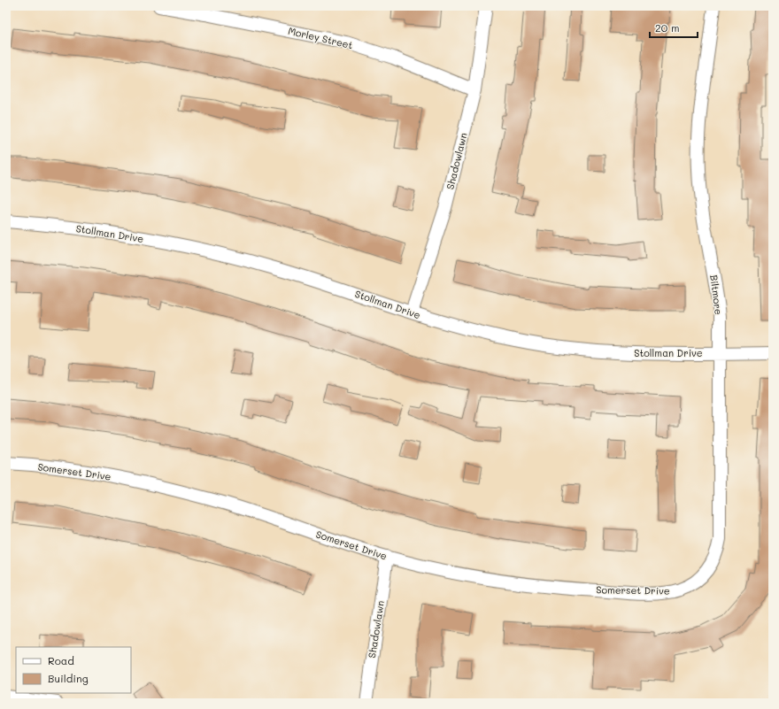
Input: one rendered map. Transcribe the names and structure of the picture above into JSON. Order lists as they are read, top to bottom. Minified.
{"streets":{"street":["Morley Street","Shadowlawn","Stollman Drive","Biltmore","Somerset Drive"]},"crossings":[["Morley Street","Shadowlawn"],["Shadowlawn","Stollman Drive"],["Shadowlawn","Somerset Drive"],["Stollman Drive","Biltmore"],["Biltmore","Somerset Drive"]],"legend":["Road","Building"],"scale_bar":"20 m"}
